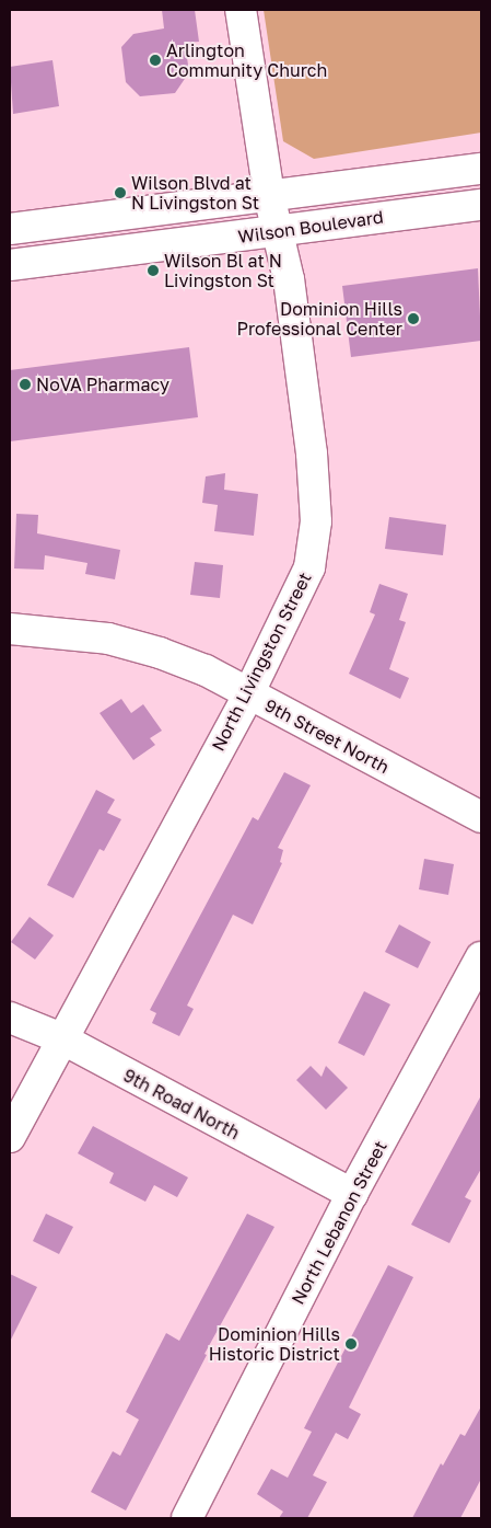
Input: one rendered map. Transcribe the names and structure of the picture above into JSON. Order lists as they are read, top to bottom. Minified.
{"streets":{"street":["Wilson Boulevard","North Livingston Street","9th Street North","9th Road North","North Lebanon Street"]},"crossings":[["Wilson Boulevard","North Livingston Street"],["North Livingston Street","9th Street North"],["North Livingston Street","9th Road North"],["9th Road North","North Lebanon Street"]],"places":["Arlington Community Church","Wilson Blvd at N Livingston St","Wilson Bl at N Livingston St","Dominion Hills Professional Center","NoVA Pharmacy","Dominion Hills Historic District"]}
